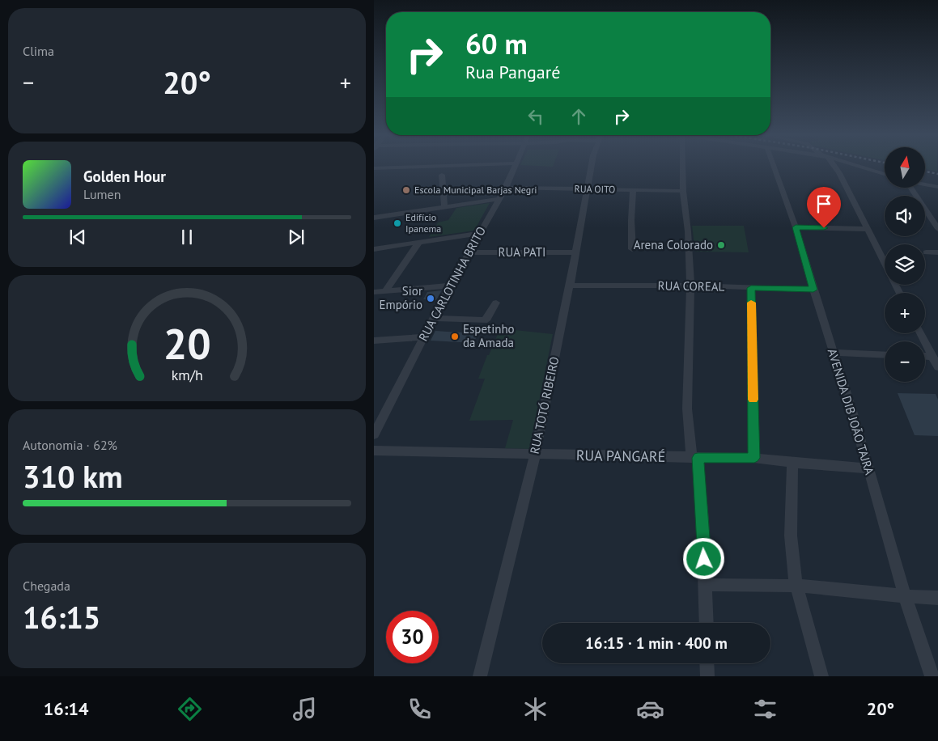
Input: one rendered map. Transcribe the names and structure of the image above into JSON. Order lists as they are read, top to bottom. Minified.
{"streets":{"street":["RUA OITO","RUA PATI","RUA CARLOTINHA BRITO","RUA COREAL","RUA TOTÓ RIBEIRO","AVENIDA DIB JOÃO TAJRA","RUA PANGARÉ"]},"crossings":[["RUA OITO","RUA CARLOTINHA BRITO"],["RUA OITO","RUA TOTÓ RIBEIRO"],["RUA PATI","RUA CARLOTINHA BRITO"],["RUA PATI","RUA TOTÓ RIBEIRO"],["RUA COREAL","RUA TOTÓ RIBEIRO"],["RUA COREAL","AVENIDA DIB JOÃO TAJRA"],["RUA TOTÓ RIBEIRO","RUA PANGARÉ"],["AVENIDA DIB JOÃO TAJRA","RUA PANGARÉ"]],"places":["Escola Municipal Barjas Negri","Edifício Ipanema","Arena Colorado","Sior Empório","Espetinho da Amada"],"north":"top","page":{"tile":["Clima",["Autonomia · 62%","310 km"],["Chegada","16:15"]],"turn":["60 m","Rua Pangaré"],"heat":["−","20°","+"],"map_buttons":["+","−"],"song":["Golden Hour","Lumen"],"limit":"30","trip":"16:15 · 1 min · 400 m","tabs":["16:14","20°"],"gauge":["20","km/h"]}}
